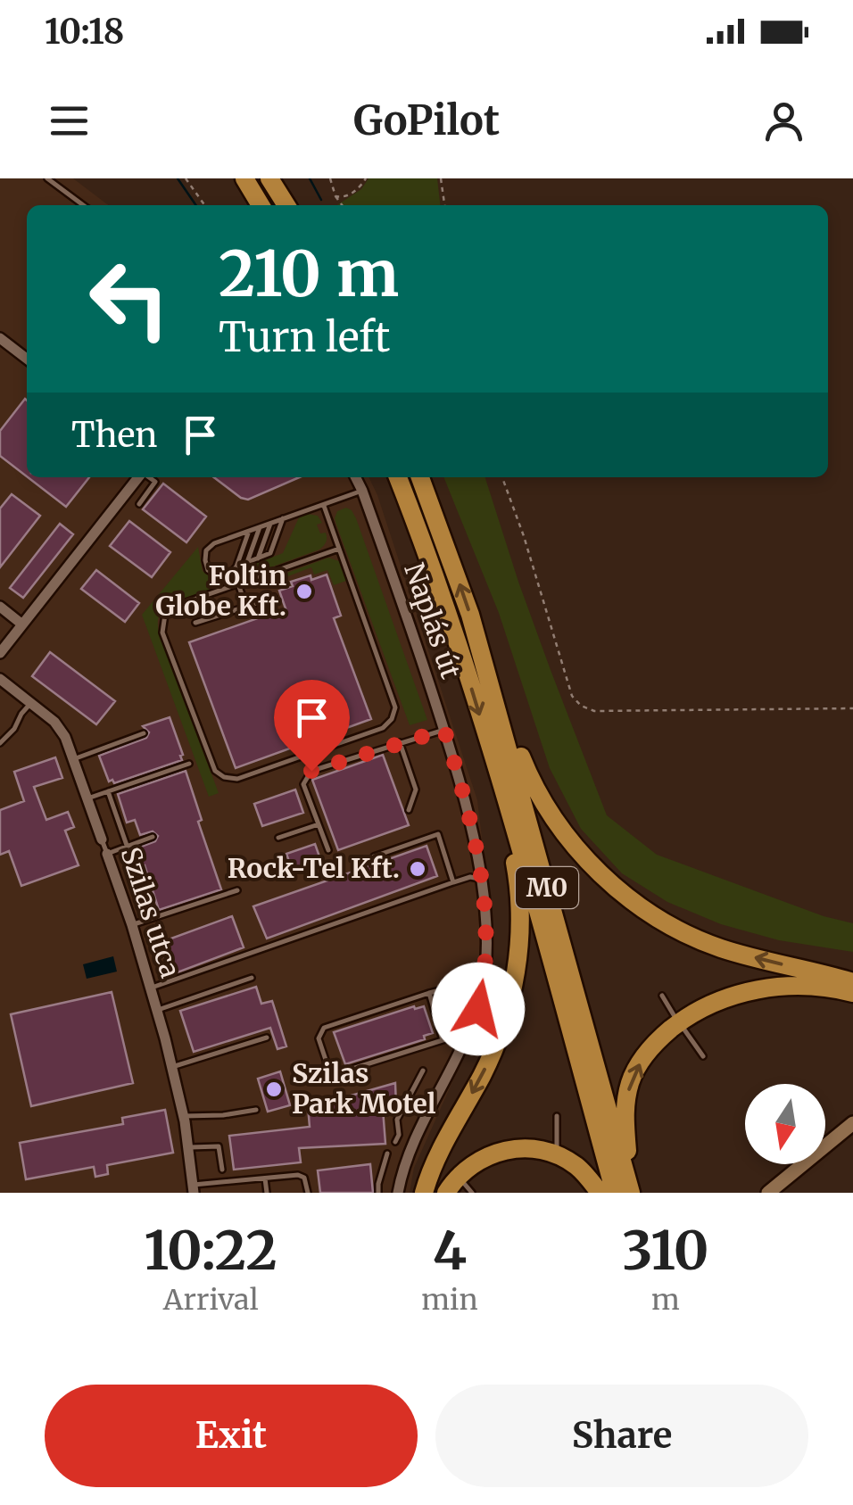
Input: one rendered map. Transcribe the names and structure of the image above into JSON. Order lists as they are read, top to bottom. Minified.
{"streets":{"highway":["M0"],"street":["Naplás út","Szilas utca"]},"places":["Foltin Globe Kft.","Rock-Tel Kft.","Szilas Park Motel"],"north":"bottom","page":{"status":"10:18","header":"GoPilot","turn":["210 m","Turn left"],"then":"Then","eta":["10:22","Arrival","4","min","310","m"],"buttons":["Exit","Share"]}}
